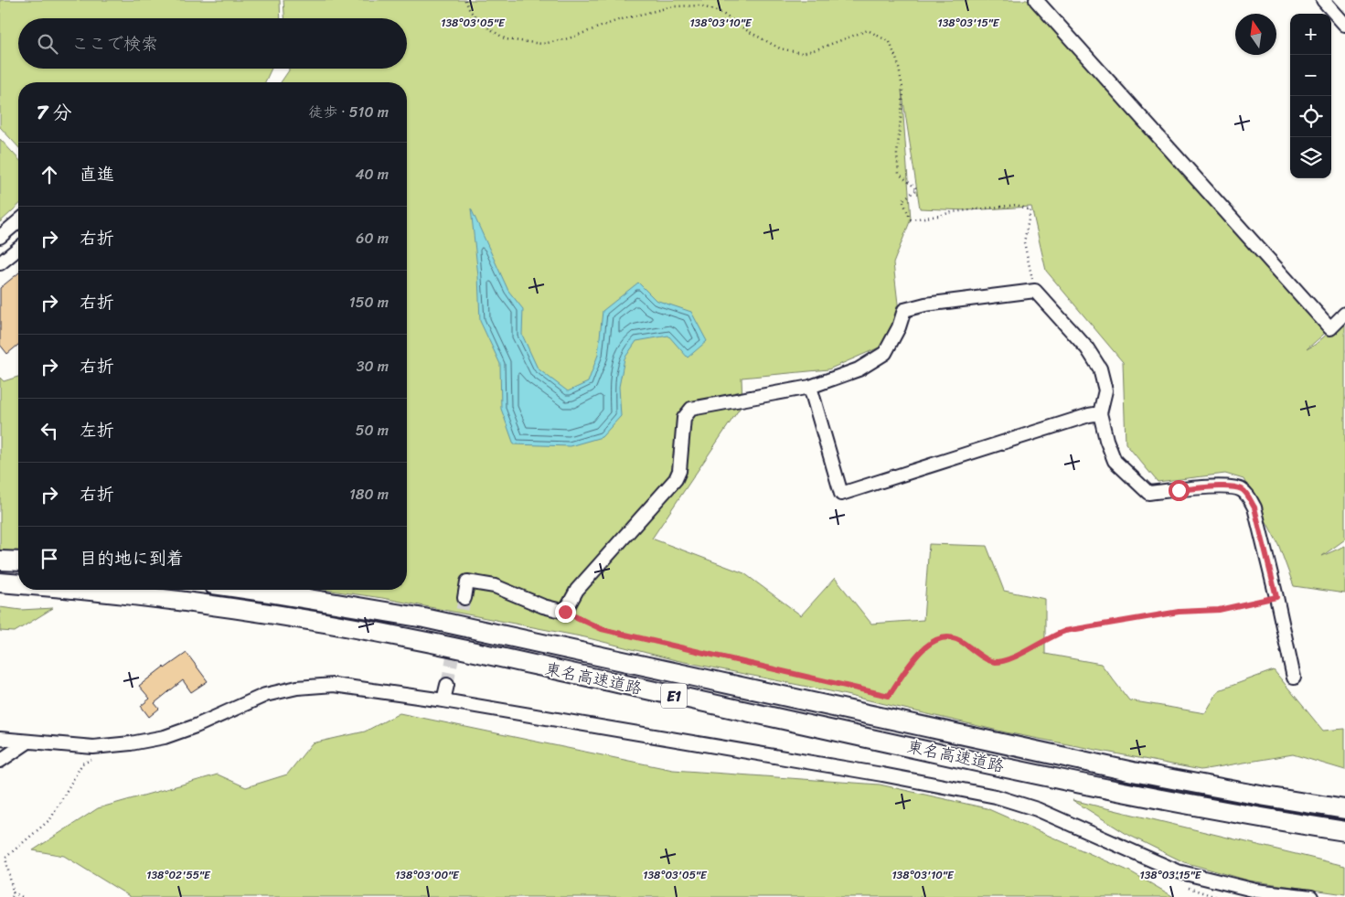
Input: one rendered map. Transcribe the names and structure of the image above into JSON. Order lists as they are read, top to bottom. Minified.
{"streets":{"highway":["東名高速道路","E1"]},"north":"top","page":{"map_buttons":["+","−"],"search":"ここで検索","heading":["7 分","徒歩 · 510 m"],"list":[["直進","40 m"],["右折","60 m"],["右折","150 m"],["右折","30 m"],["左折","50 m"],["右折","180 m"],"目的地に到着"]},"coordinates":["138°03'05\"E","138°03'10\"E","138°03'15\"E","138°02'55\"E","138°03'00\"E"]}
